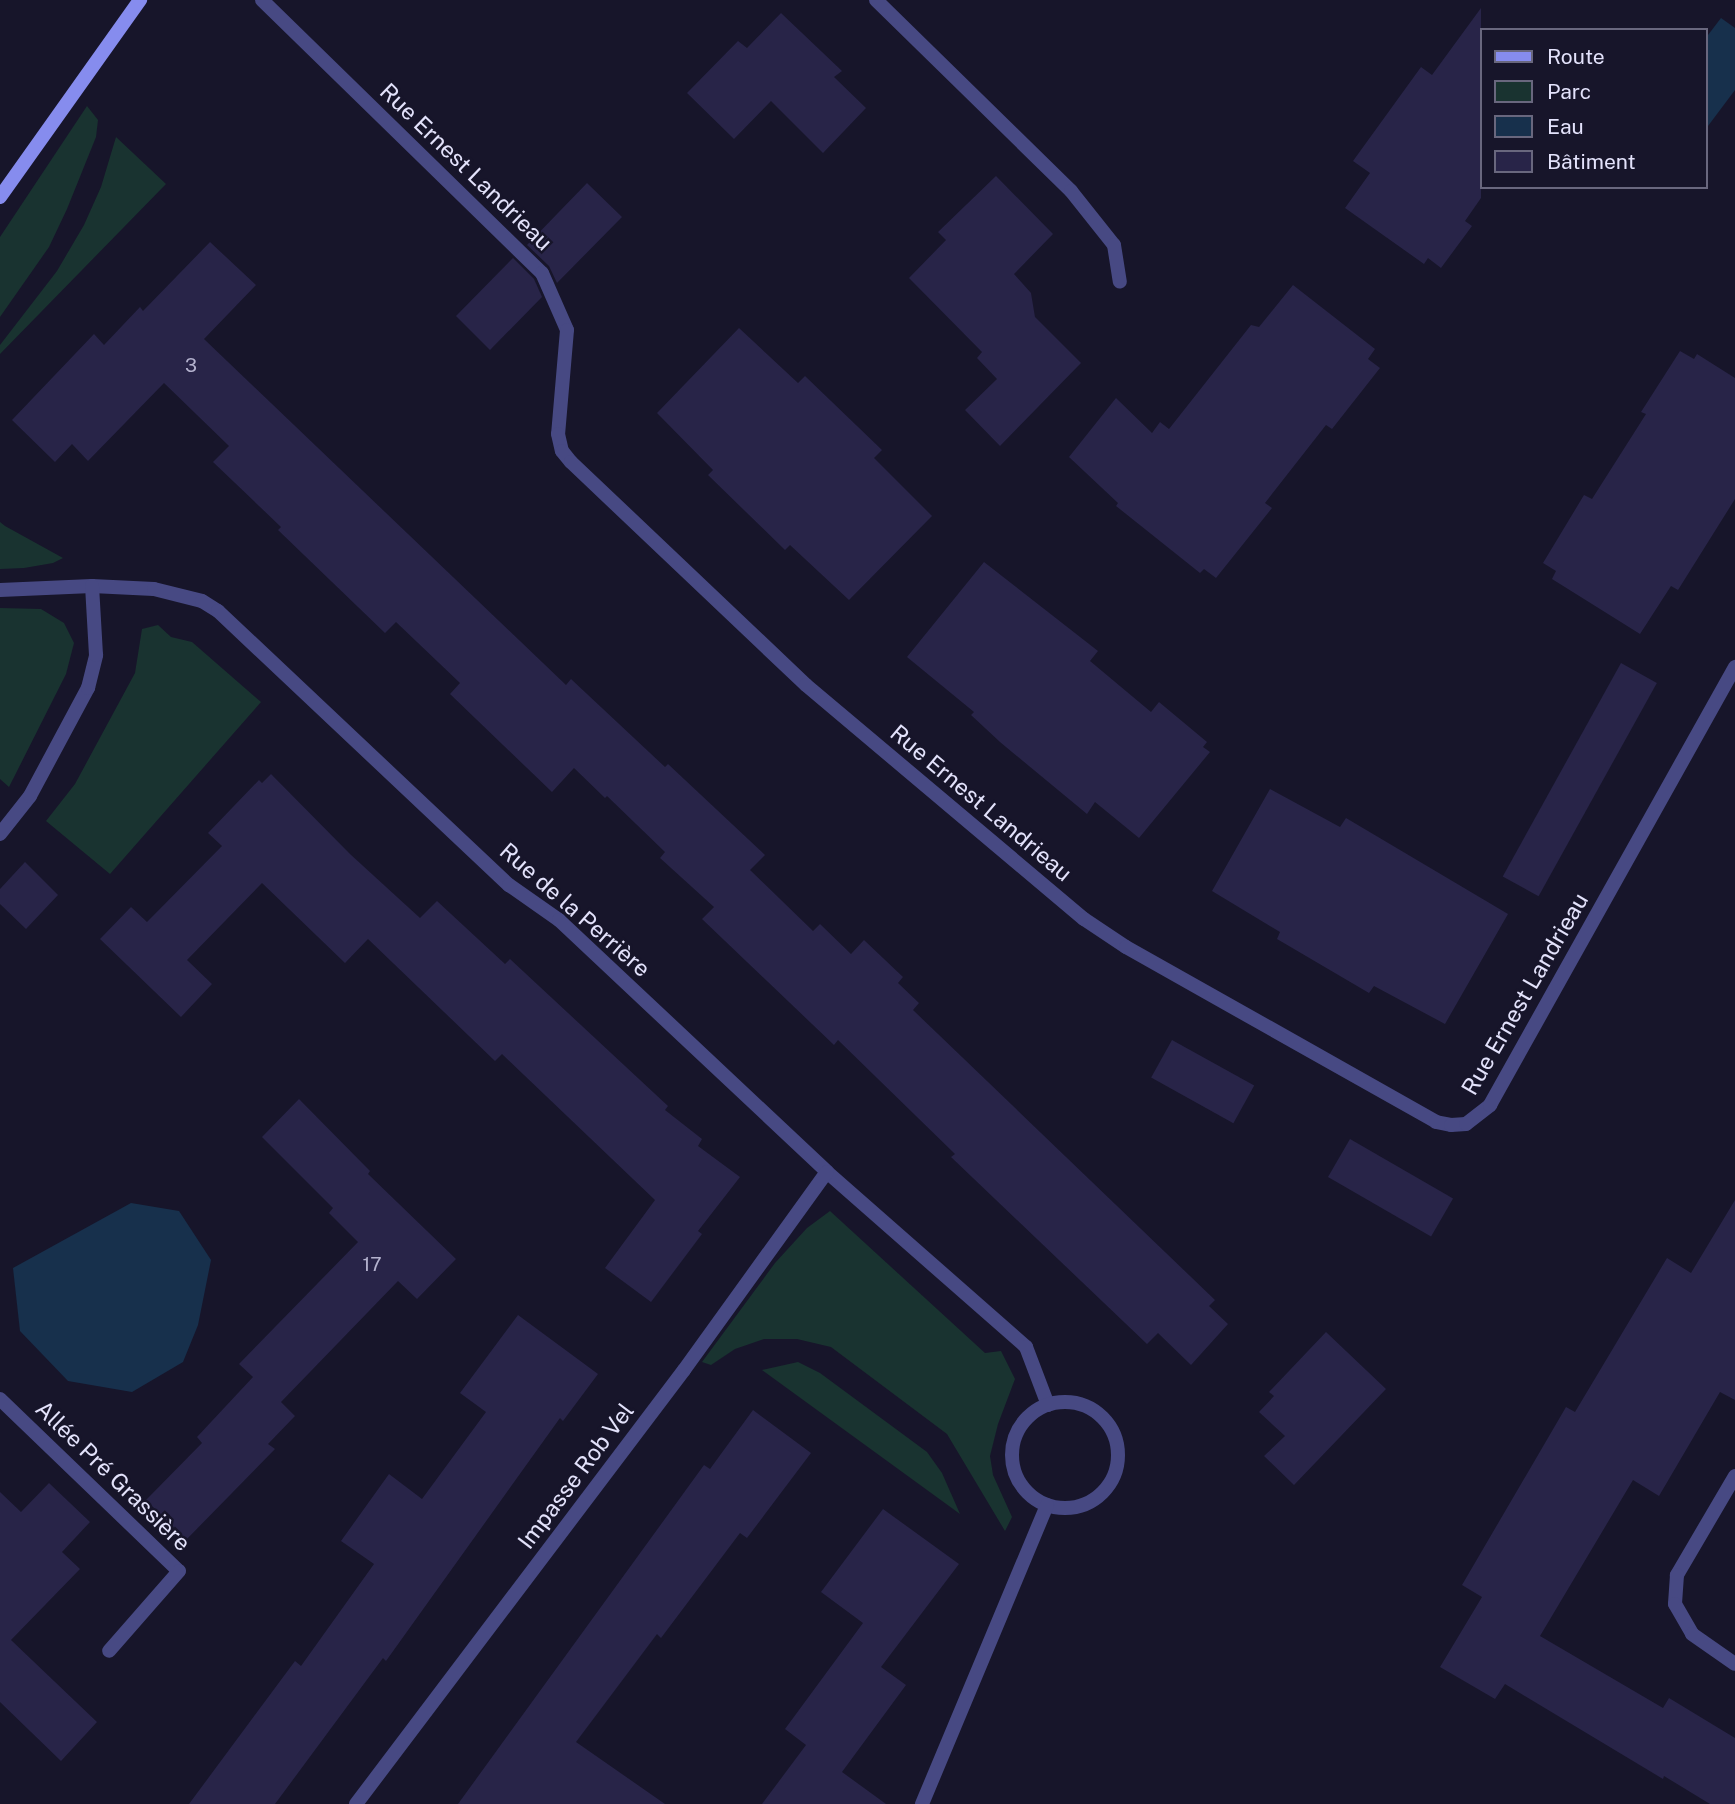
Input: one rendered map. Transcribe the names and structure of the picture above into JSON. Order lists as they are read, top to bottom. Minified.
{"streets":{"street":["Rue Ernest Landrieau","Rue de la Perrière","Allée Pré Grassière","Impasse Rob Vel"]},"crossings":[["Rue de la Perrière","Impasse Rob Vel"]],"house_numbers":["3","17"],"legend":["Route","Parc","Eau","Bâtiment"]}
